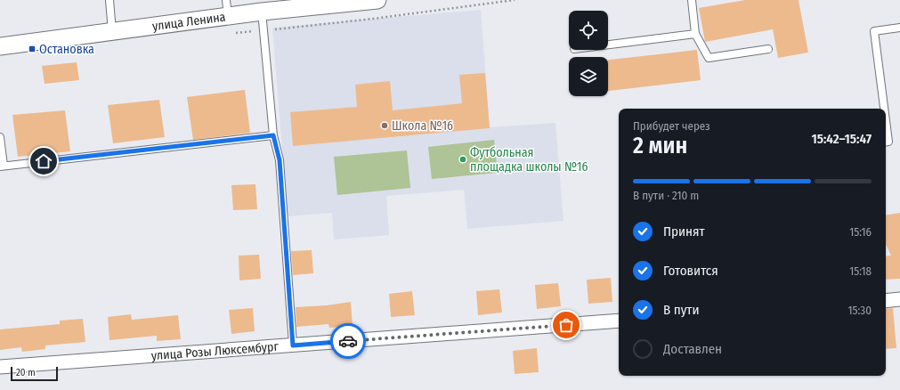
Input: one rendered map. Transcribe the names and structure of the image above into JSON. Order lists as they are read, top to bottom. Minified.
{"streets":{"street":["улица Ленина","улица Розы Люксембург"]},"places":{"transit":["Остановка"],"other":["Школа №16","Футбольная площадка школы №16"]},"scale_bar":"20 m","page":{"heading":["2 мин","Прибудет через","15:42–15:47"],"bar":"В пути · 210 m","list":[["Принят","15:16"],["Готовится","15:18"],["В пути","15:30"],"Доставлен"],"scale":"20 m"}}
